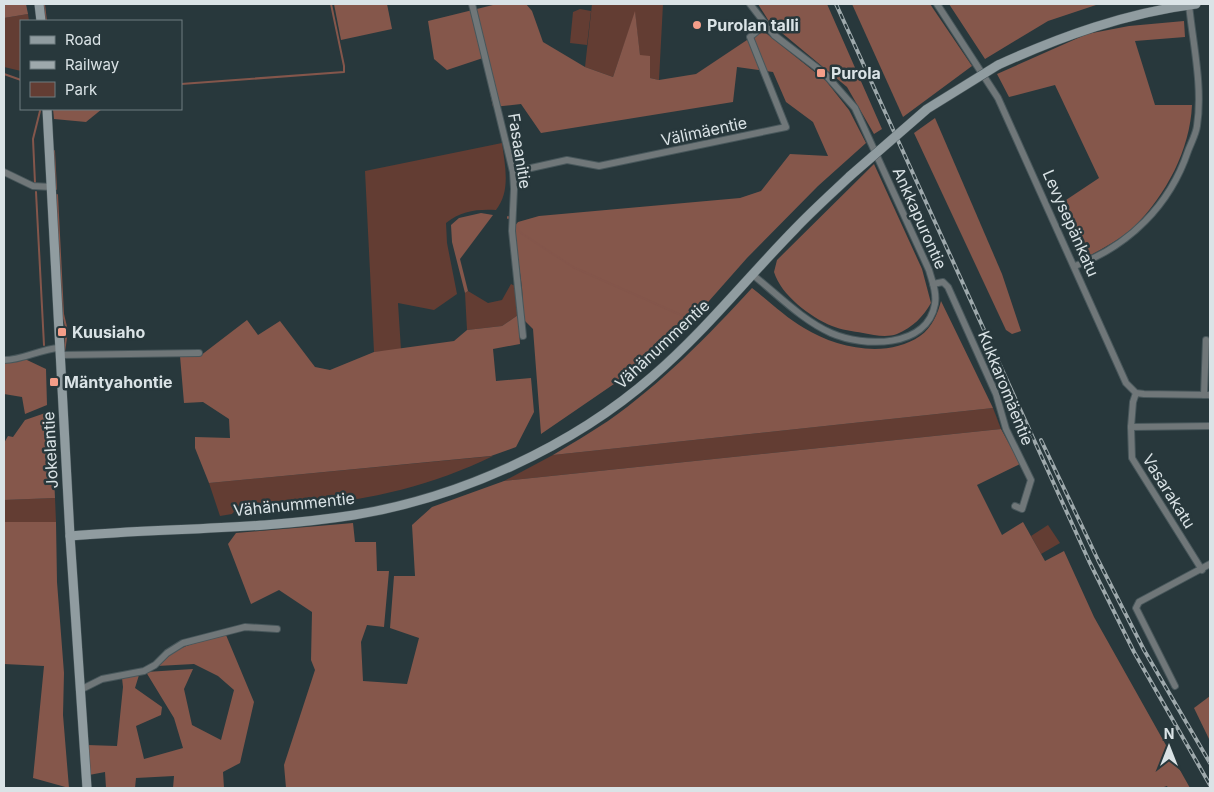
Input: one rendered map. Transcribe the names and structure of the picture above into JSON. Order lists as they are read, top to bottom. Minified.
{"streets":{"main road":["Vähänummentie","Jokelantie"],"street":["Välimäentie","Fasaanitie","Ankkapurontie","Levysepänkatu","Kukkaromäentie","Vasarakatu"]},"crossings":[["Välimäentie","Fasaanitie"],["Välimäentie","Ankkapurontie"],["Ankkapurontie","Vähänummentie"],["Ankkapurontie","Kukkaromäentie"],["Levysepänkatu","Vasarakatu"],["Vähänummentie","Jokelantie"]],"places":{"other":["Purolan talli"],"transit":["Purola","Kuusiaho","Mäntyahontie"]},"legend":["Road","Railway","Park"],"north":"top"}
